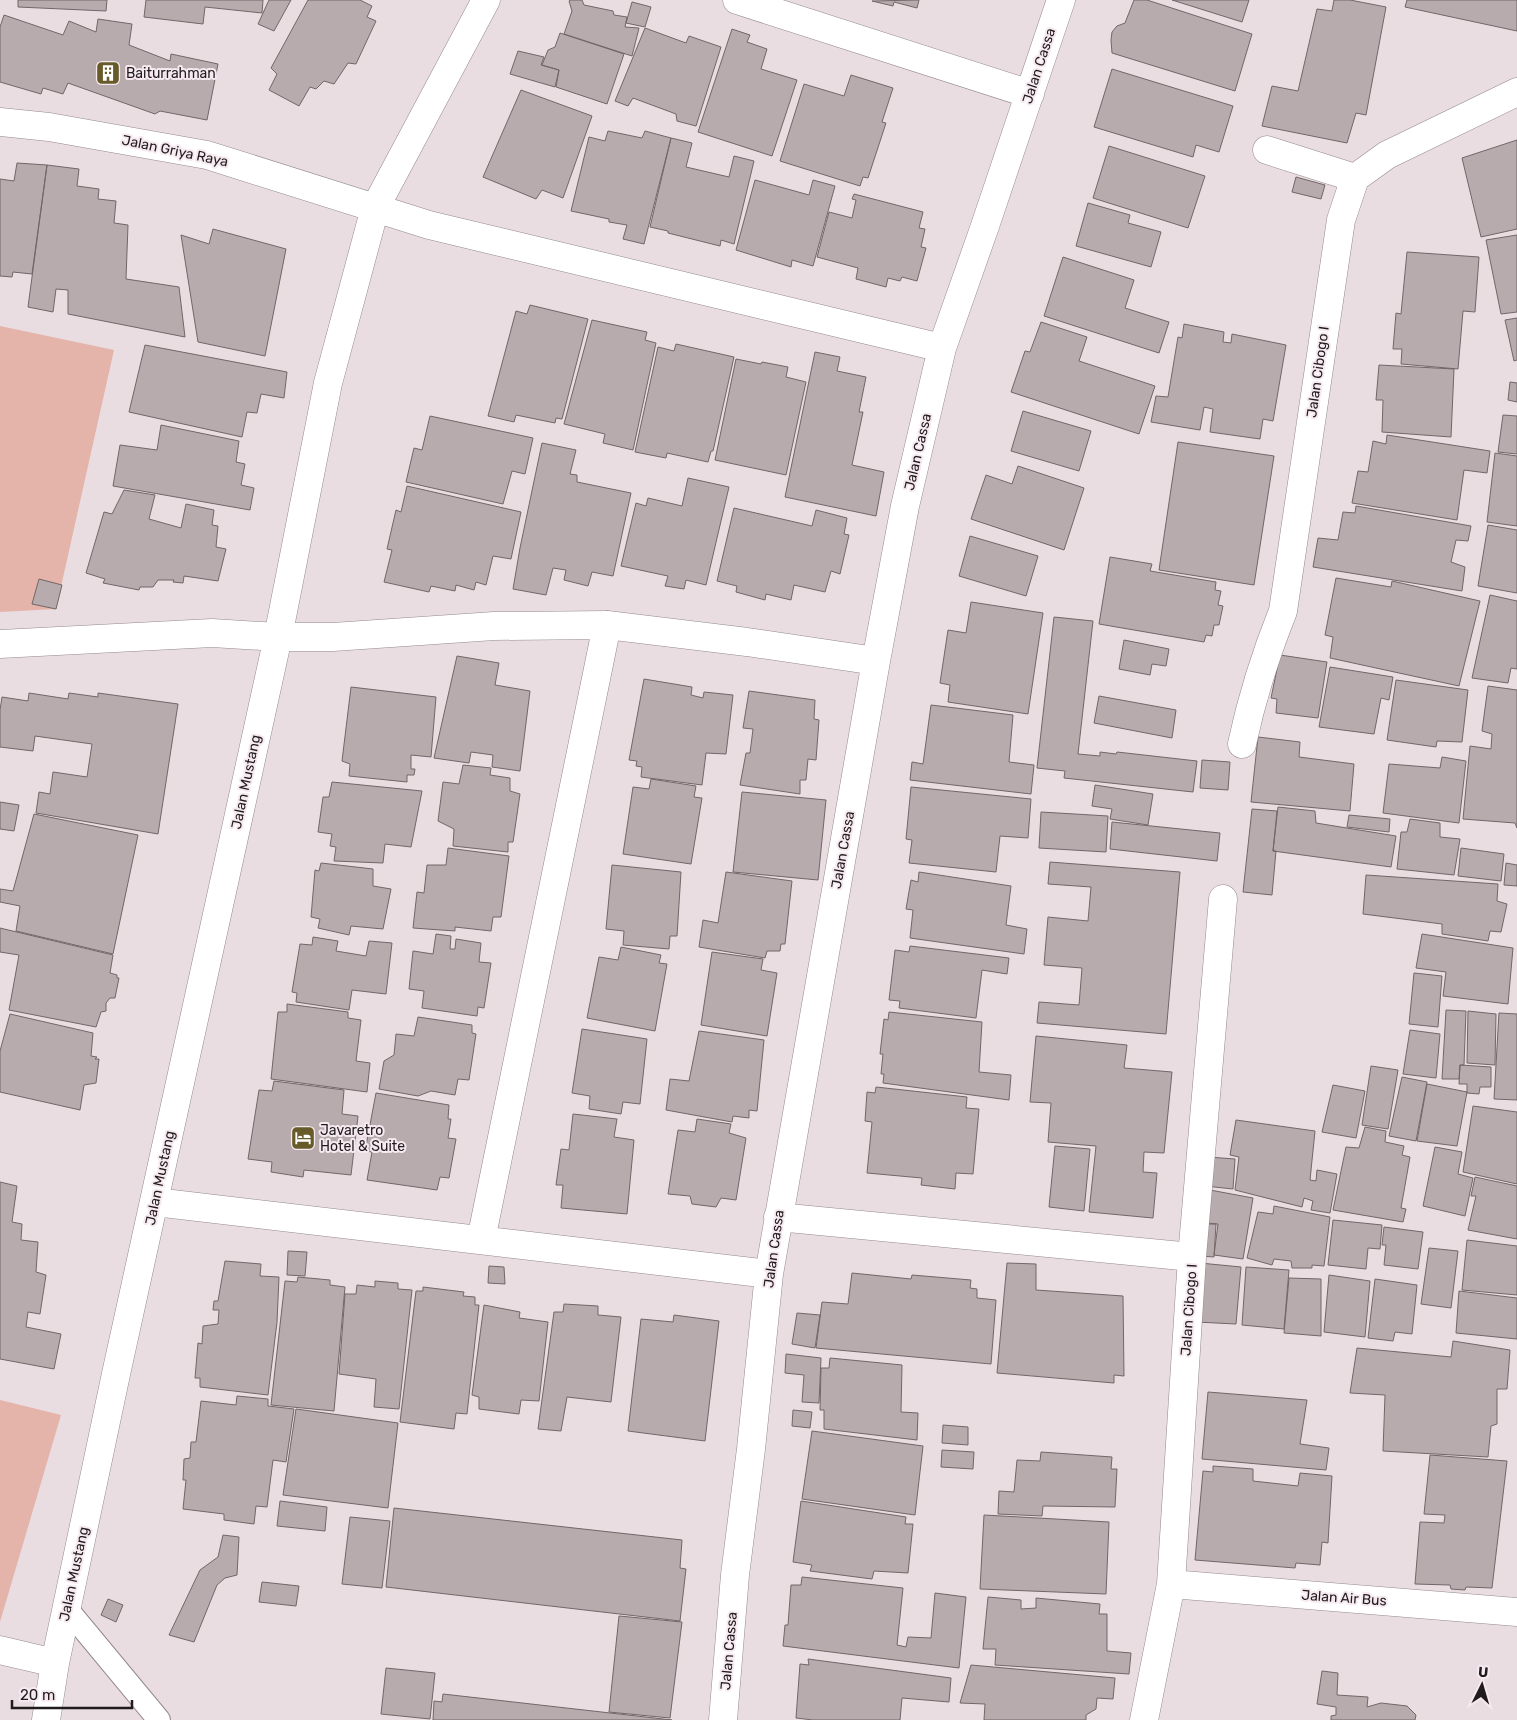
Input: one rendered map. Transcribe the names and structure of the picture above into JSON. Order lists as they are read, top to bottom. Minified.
{"streets":{"street":["Jalan Cassa","Jalan Griya Raya","Jalan Cibogo I","Jalan Mustang","Jalan Air Bus"]},"crossings":[["Jalan Cassa","Jalan Griya Raya"],["Jalan Griya Raya","Jalan Mustang"],["Jalan Cibogo I","Jalan Air Bus"]],"places":{"building":["Baiturrahman"],"hotel":["Javaretro Hotel & Suite"]},"scale_bar":"20 m","north":"top"}
